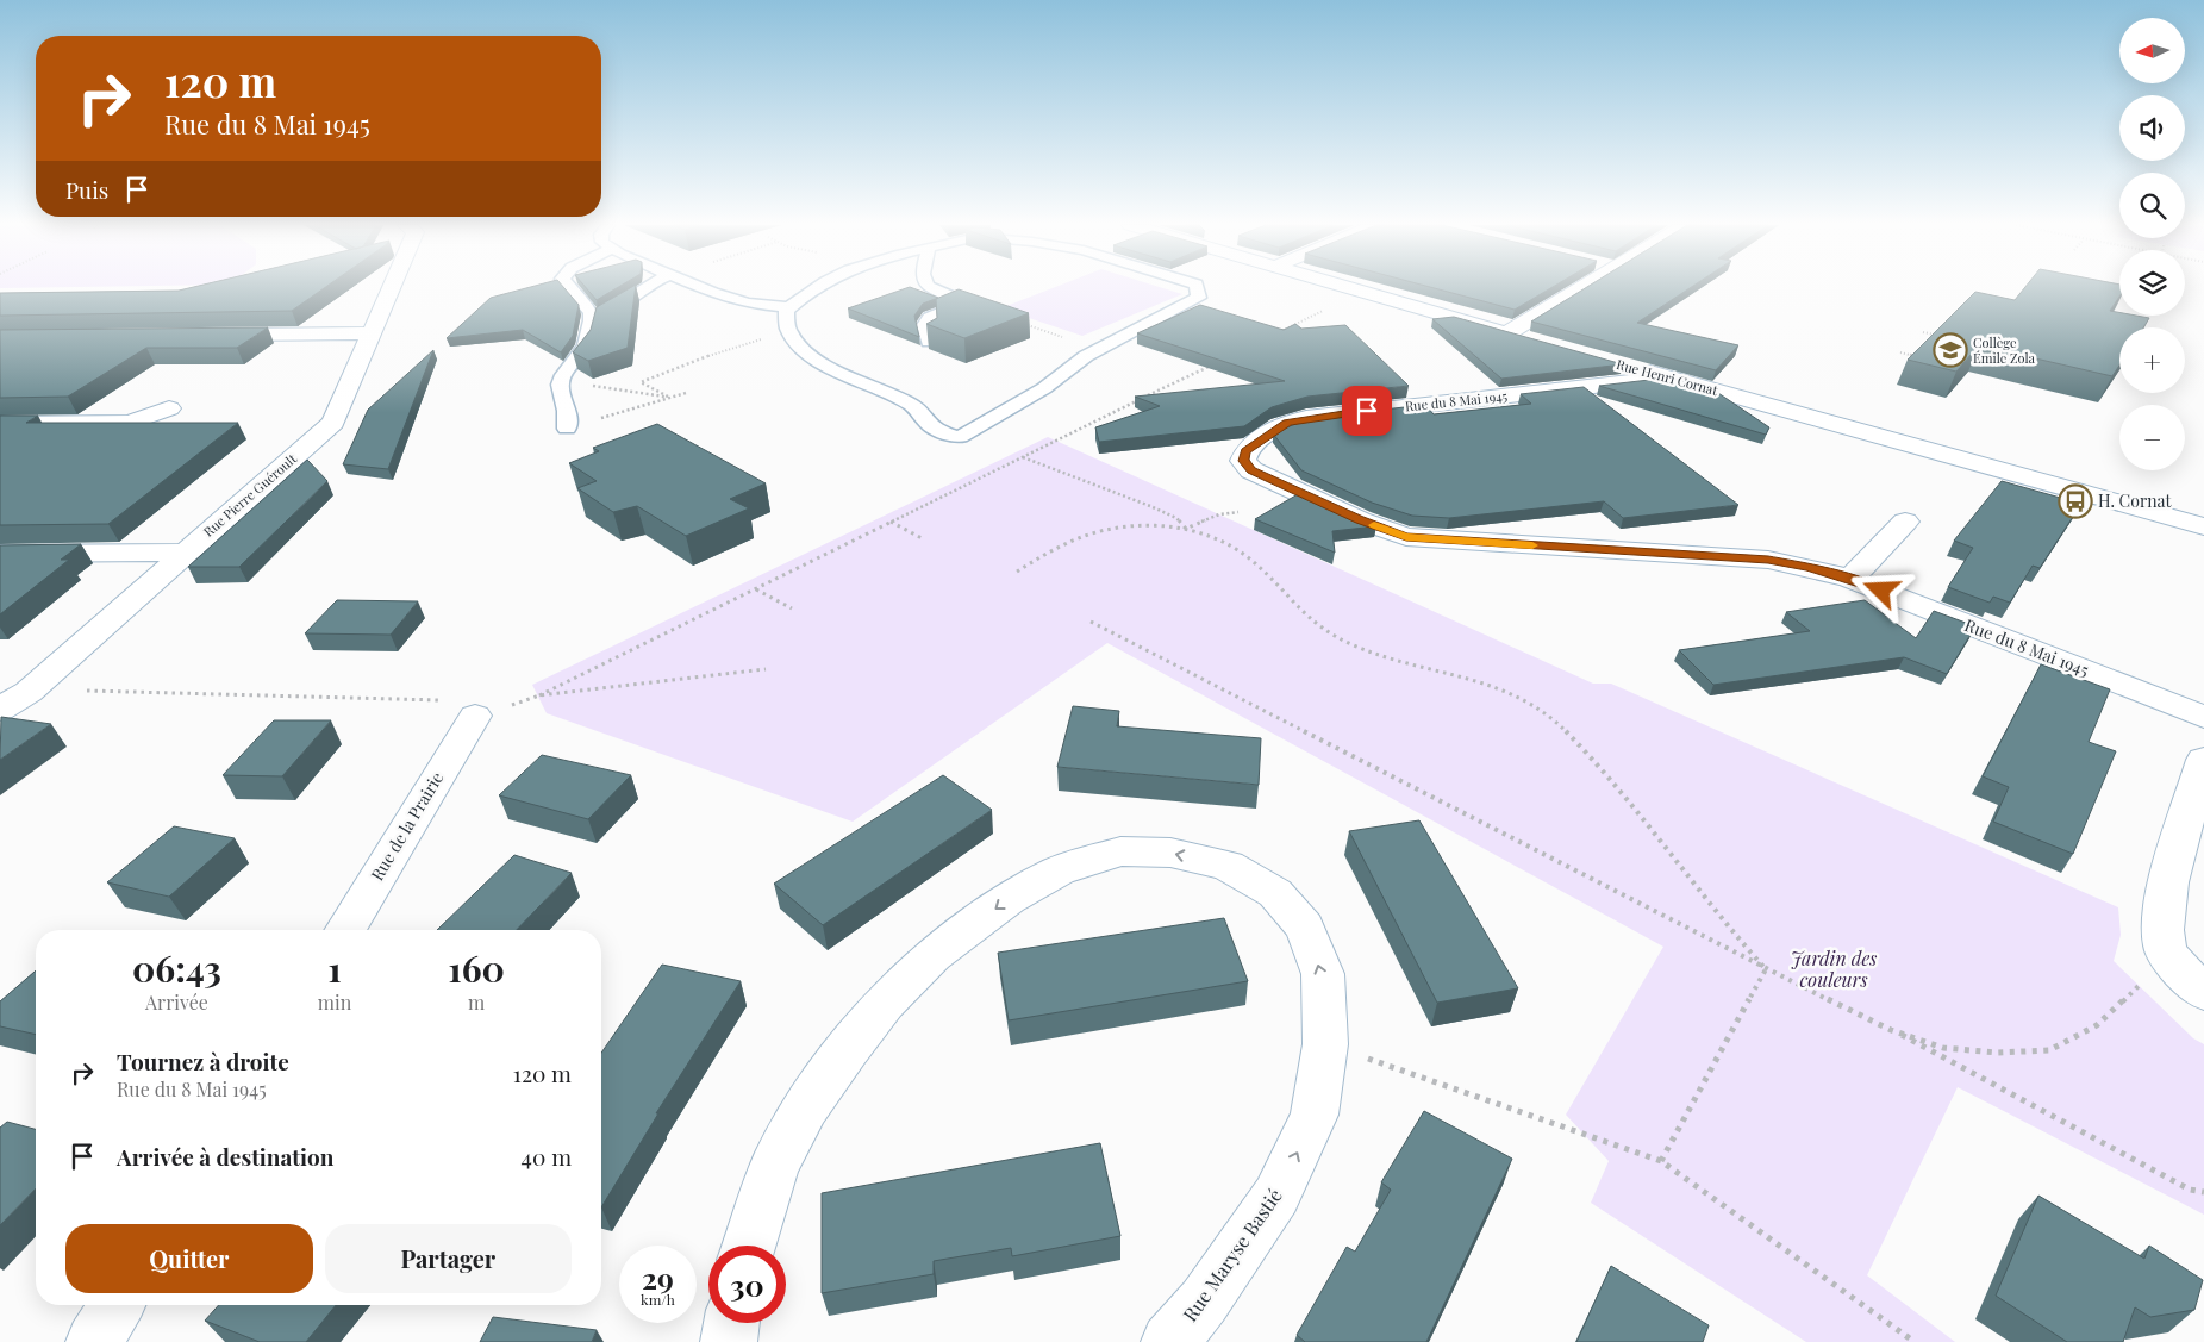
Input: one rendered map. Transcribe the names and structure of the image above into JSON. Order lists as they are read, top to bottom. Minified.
{"streets":{"street":["Rue Henri Cornat","Rue du 8 Mai 1945","Rue Pierre Guéroult","Rue de la Prairie","Rue Maryse Bastié"]},"crossings":[["Rue Henri Cornat","Rue du 8 Mai 1945"]],"parks":["Jardin des couleurs"],"places":{"school or university":["Collège Émile Zola"],"bus stop":["H. Cornat"]},"north":"left","page":{"map_buttons":["+","−"],"turn":["120 m","Rue du 8 Mai 1945"],"then":"Puis","eta":["06:43","Arrivée","1","min","160","m"],"list":[{"name":"Tournez à droite","note":"Rue du 8 Mai 1945","value":"120 m"},{"name":"Arrivée à destination","value":"40 m"}],"buttons":["Quitter","Partager"],"speed":"29 km/h","limit":"30"}}
